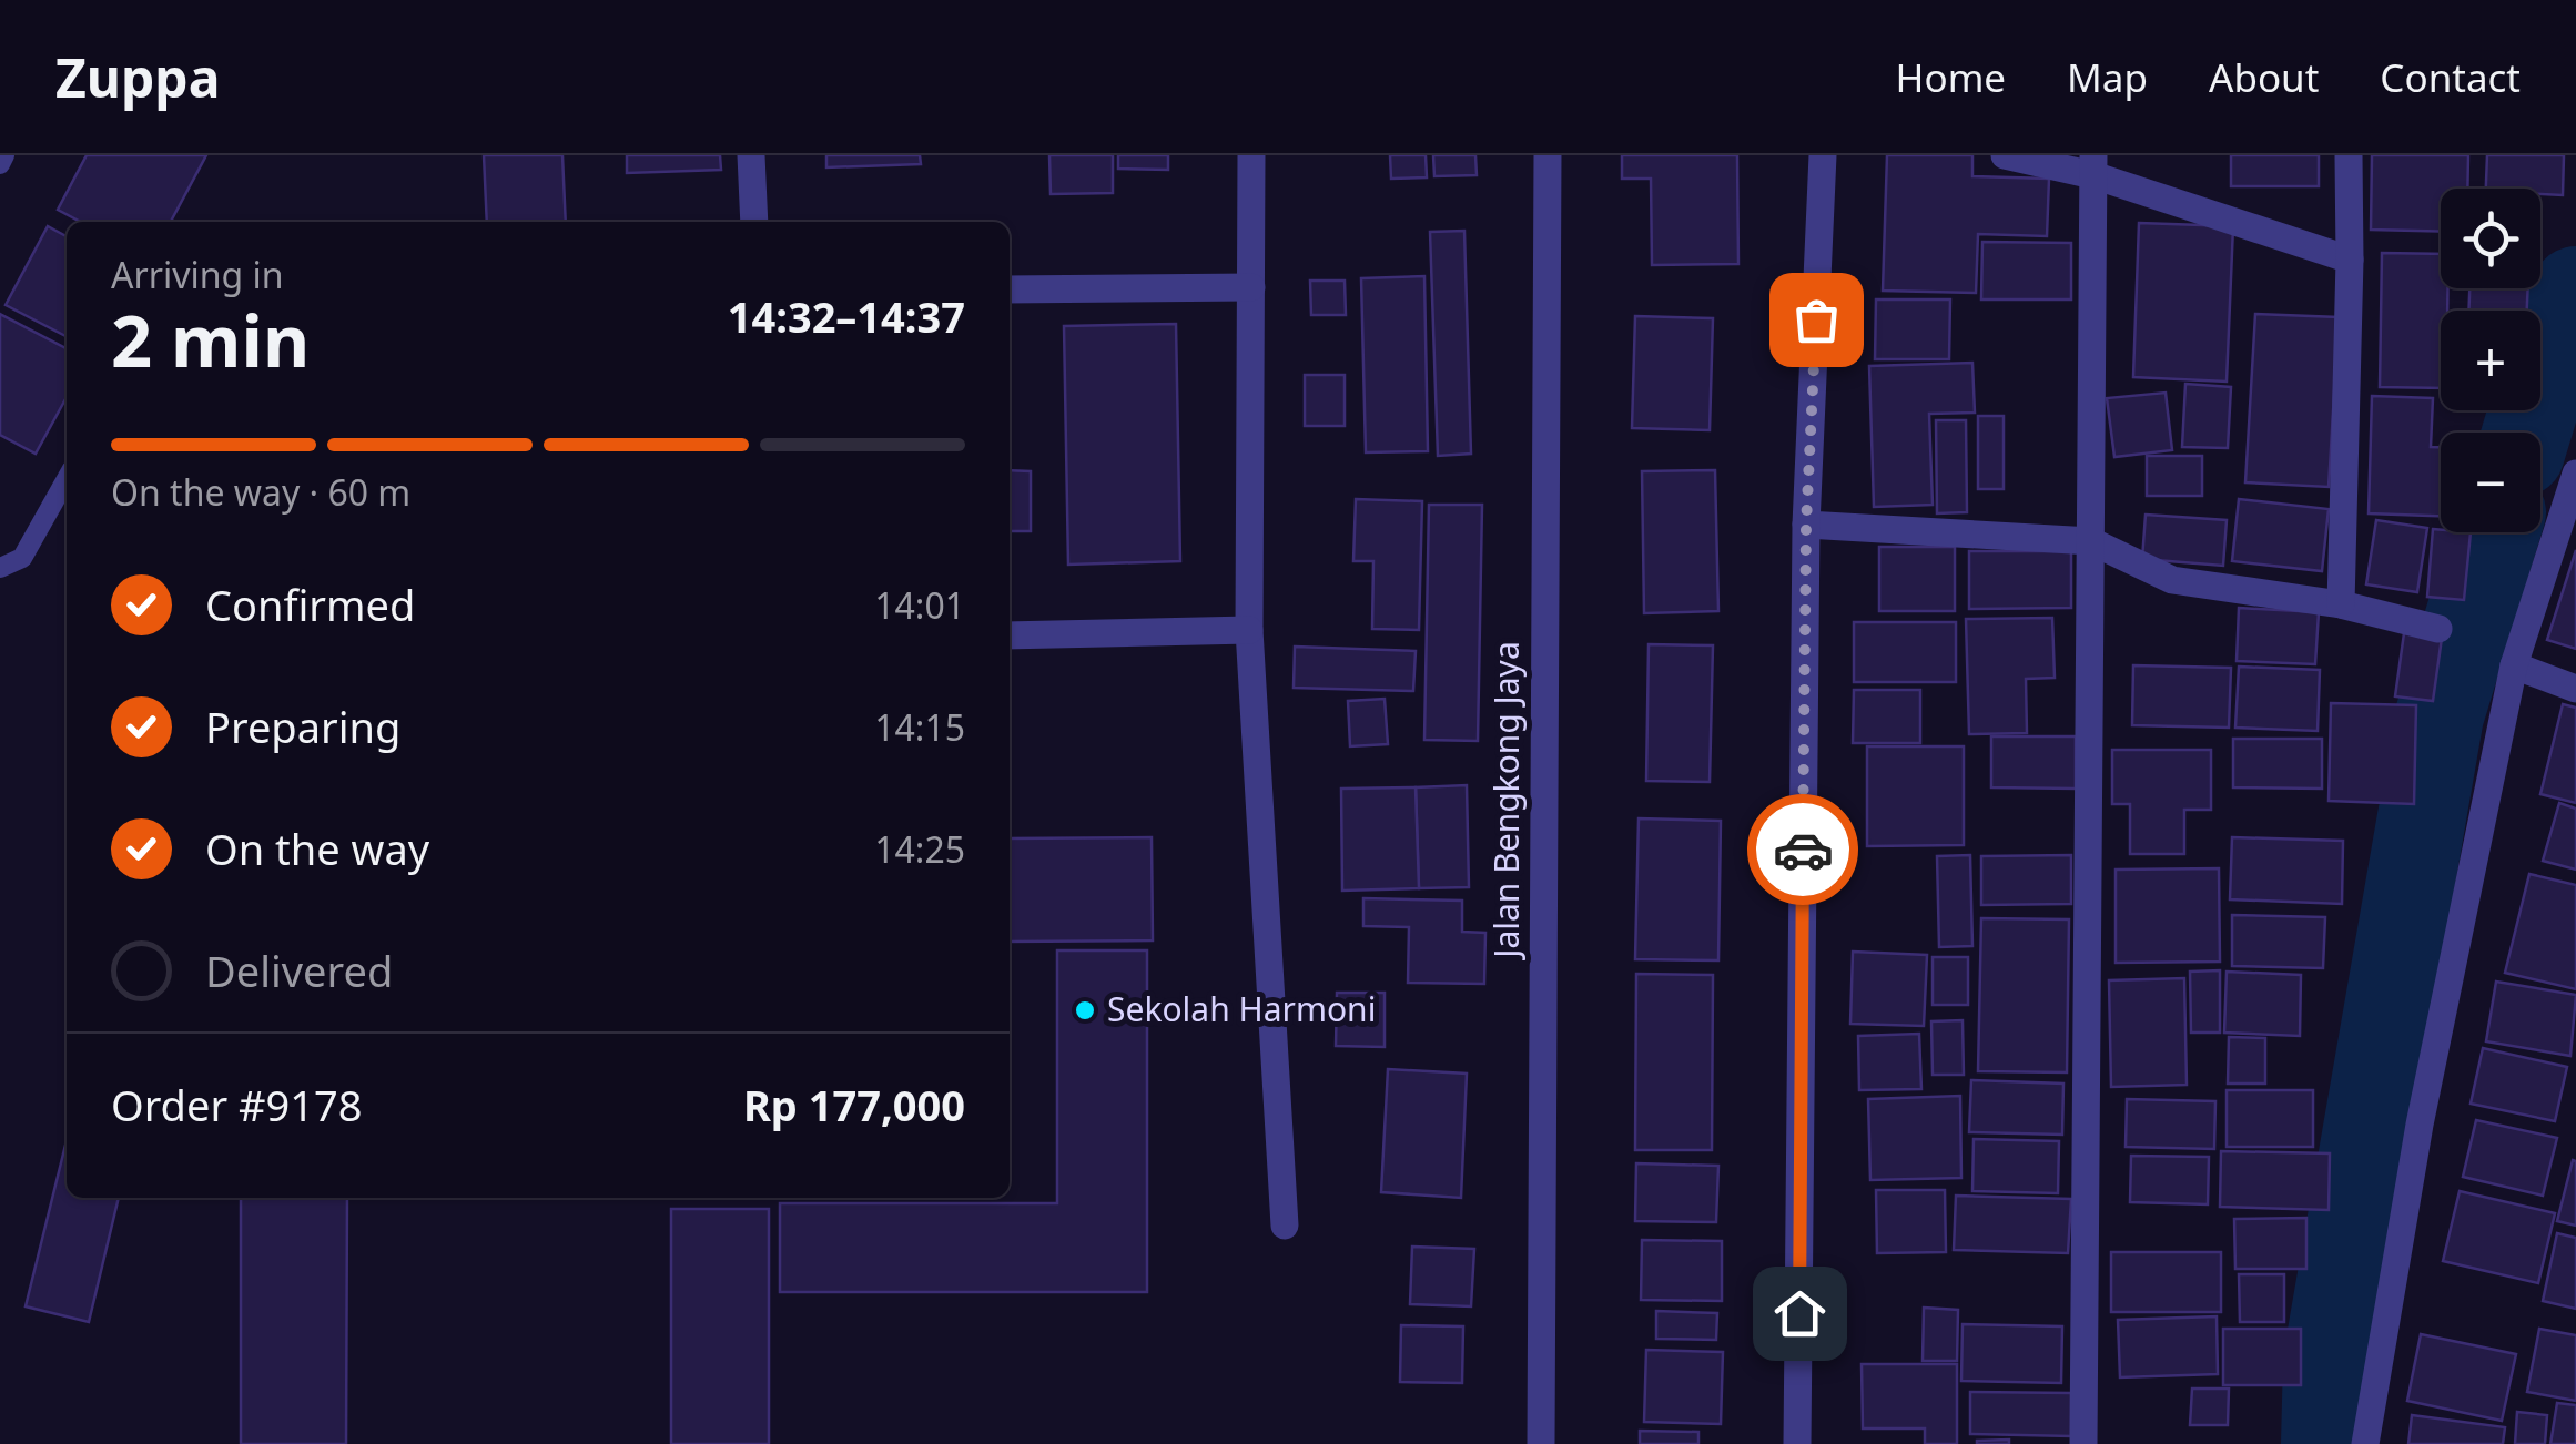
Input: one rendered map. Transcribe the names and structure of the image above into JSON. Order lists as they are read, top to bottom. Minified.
{"streets":{"street":["Jalan Bengkong Jaya"]},"places":["Sekolah Harmoni"],"page":{"header":"Zuppa","nav":["Home","Map","About","Contact"],"map_buttons":["+","−"],"heading":["2 min","Arriving in","14:32–14:37"],"panel":["Order #9178","Rp 177,000"],"bar":"On the way · 60 m","list":[["Confirmed","14:01"],["Preparing","14:15"],["On the way","14:25"],"Delivered"]}}
